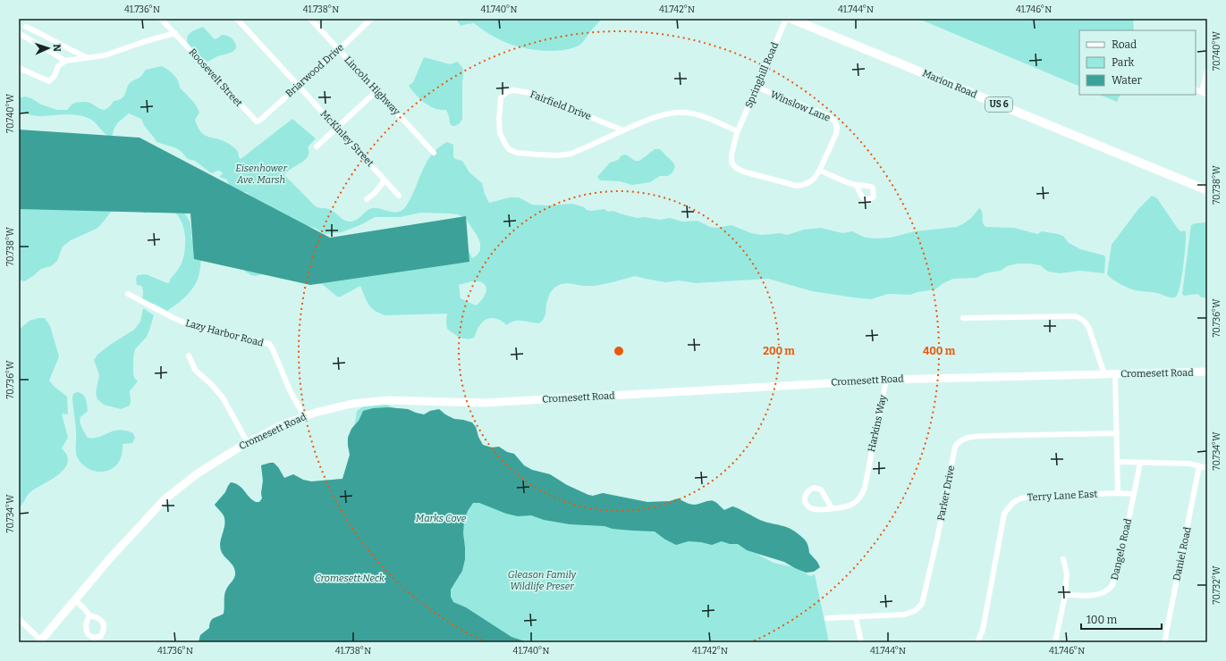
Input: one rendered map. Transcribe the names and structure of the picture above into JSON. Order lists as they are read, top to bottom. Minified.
{"streets":{"main road":["Marion Road","US 6"],"street":["Briarwood Drive","Springhill Road","Roosevelt Street","Lincoln Highway","Fairfield Drive","Winslow Lane","McKinley Street","Lazy Harbor Road","Cromesett Road","Harkins Way","Parker Drive","Terry Lane East","Dangelo Road","Daniel Road"]},"crossings":[["Briarwood Drive","Roosevelt Street"],["Briarwood Drive","Lincoln Highway"],["Briarwood Drive","McKinley Street"],["Springhill Road","Fairfield Drive"],["Springhill Road","Winslow Lane"],["Fairfield Drive","Winslow Lane"],["Lazy Harbor Road","Cromesett Road"],["Cromesett Road","Harkins Way"],["Terry Lane East","Dangelo Road"]],"parks":["Eisenhower Ave. Marsh","Marks Cove","Gleason Family Wildlife Preser","Cromesett Neck"],"legend":["Road","Park","Water"],"scale_bar":"100 m","north":"right","coordinates":["41.736°N","41.738°N","41.740°N","41.742°N","41.744°N","41.746°N","70.740°W","70.738°W","70.736°W","70.734°W","70.732°W"],"rings":["200 m","400 m"]}
